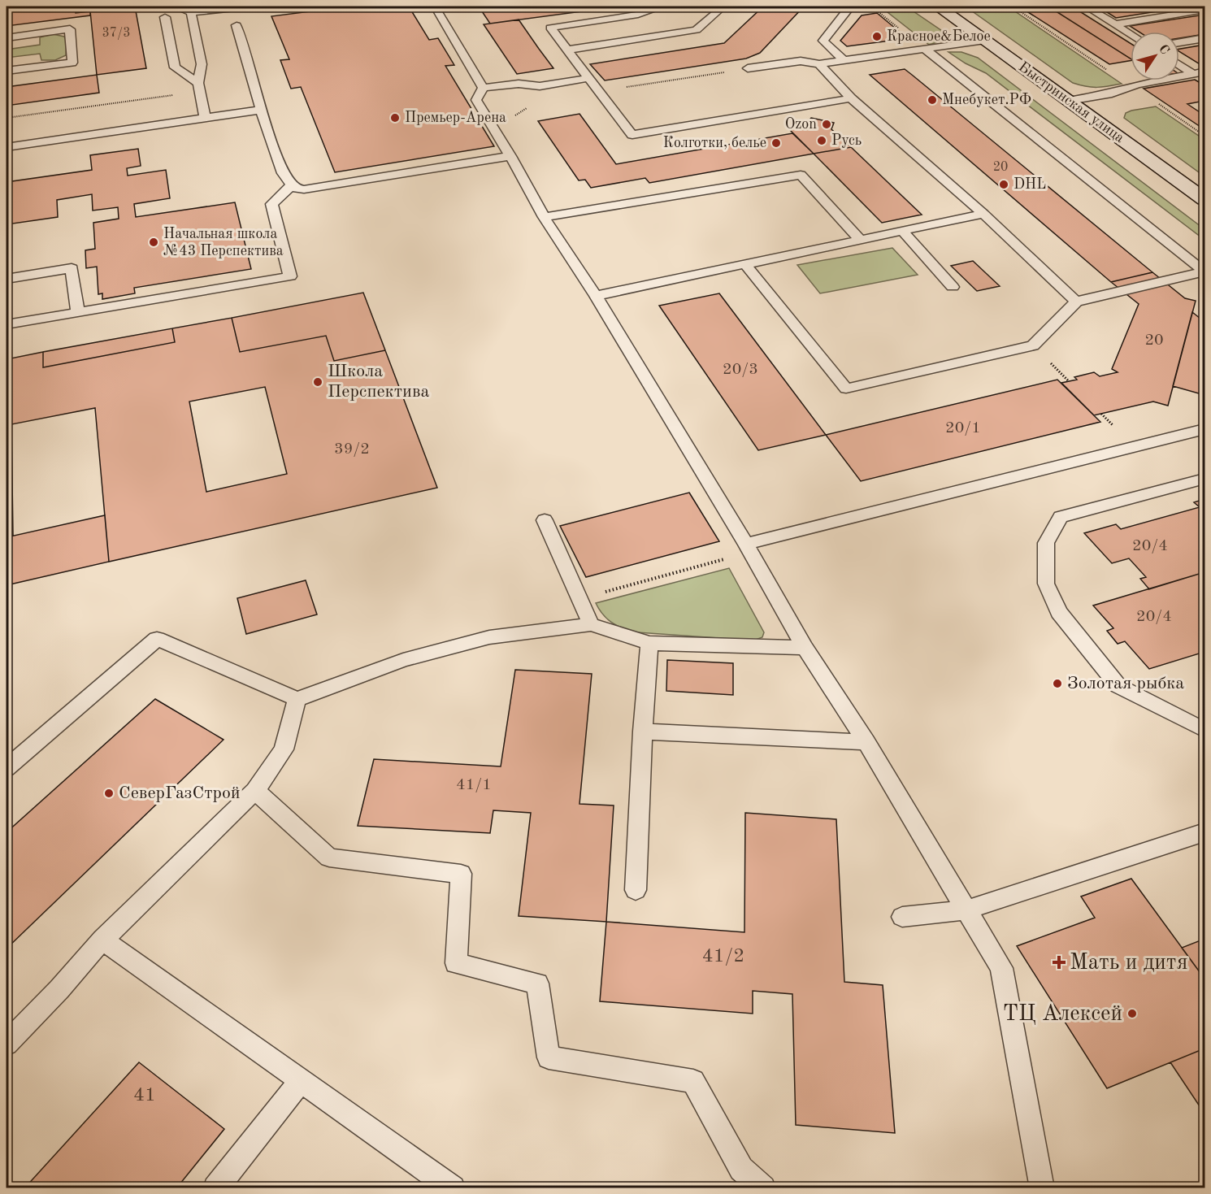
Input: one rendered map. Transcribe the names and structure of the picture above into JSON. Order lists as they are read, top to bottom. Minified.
{"streets":{"main road":["Быстринская улица"]},"places":{"other":["Красное&Белое","Мнебукет.РФ","Премьер-Арена","Ozon","Русь","Колготки, белье","DHL","Начальная школа №43 Перспектива","Школа Перспектива","Золотая рыбка","СеверГазСтрой","ТЦ Алексей"],"health":["Мать и дитя"]},"house_numbers":["37/3","20","20","20/3","20/1","39/2","20/4","20/4","41/1","41/2","41"],"north":"top right"}
